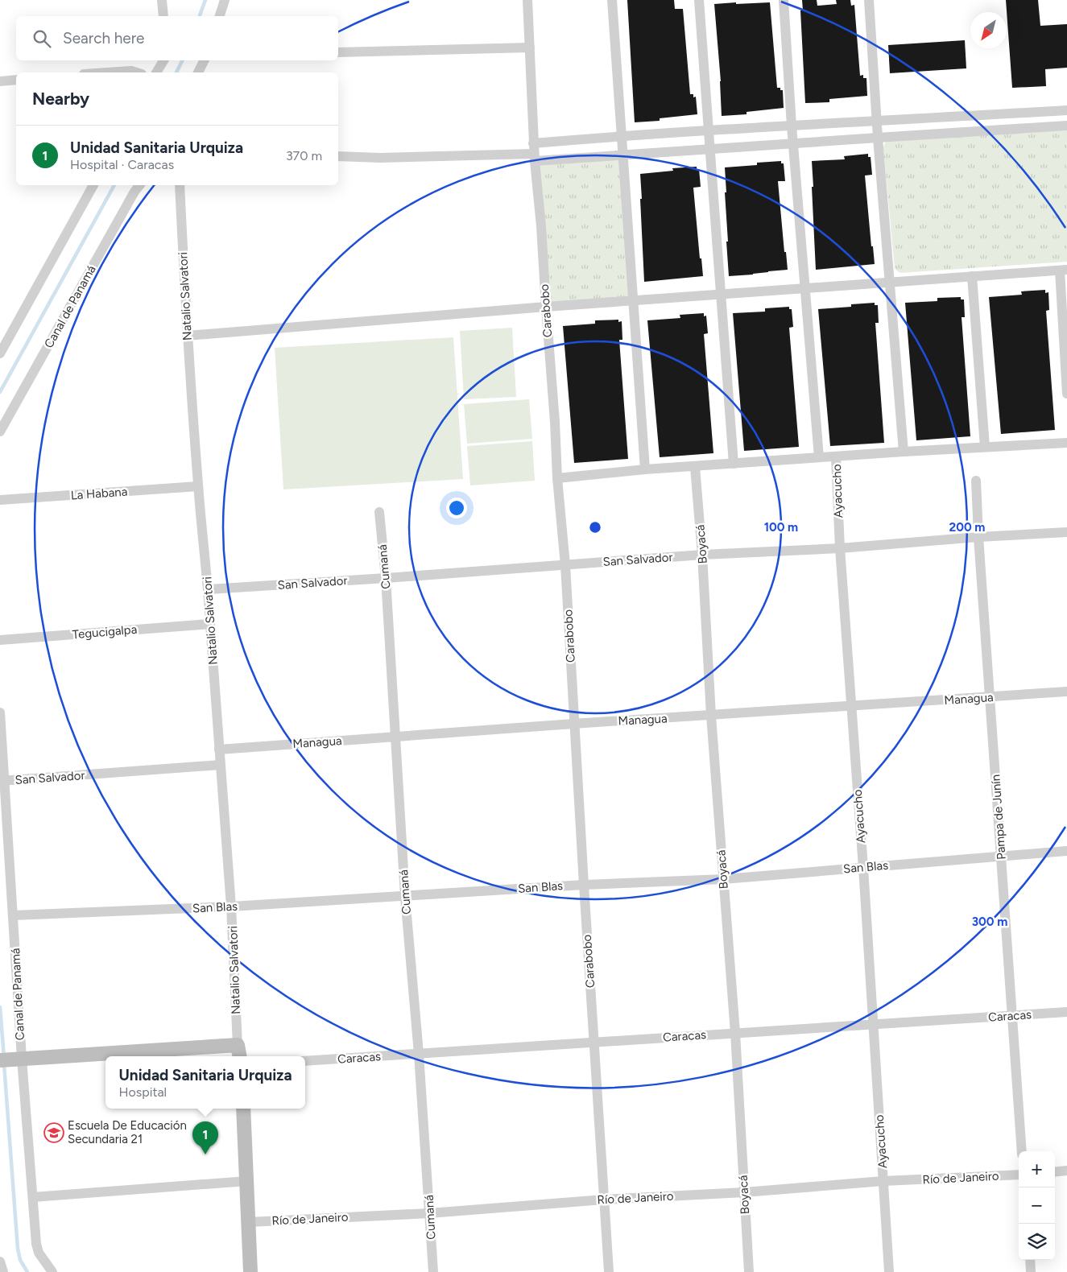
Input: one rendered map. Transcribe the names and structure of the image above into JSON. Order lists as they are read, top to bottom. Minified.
{"streets":{"street":["Natalio Salvatori","Canal de Panamá","Carabobo","Ayacucho","La Habana","Boyacá","San Salvador","Cumaná","Tegucigalpa","Managua","Pampa de Junín","San Blas","Caracas","Río de Janeiro"]},"crossings":[["Natalio Salvatori","La Habana"],["Natalio Salvatori","San Salvador"],["Natalio Salvatori","Tegucigalpa"],["Natalio Salvatori","Managua"],["Natalio Salvatori","San Blas"],["Canal de Panamá","San Salvador"],["Canal de Panamá","San Blas"],["Carabobo","San Salvador"],["Carabobo","Managua"],["Carabobo","San Blas"],["Carabobo","Caracas"],["Carabobo","Río de Janeiro"],["Ayacucho","San Salvador"],["Ayacucho","Managua"],["Ayacucho","San Blas"],["Ayacucho","Caracas"],["Ayacucho","Río de Janeiro"],["Boyacá","San Salvador"],["Boyacá","Managua"],["Boyacá","San Blas"],["Boyacá","Caracas"],["Boyacá","Río de Janeiro"],["San Salvador","Cumaná"],["San Salvador","Pampa de Junín"],["Cumaná","Managua"],["Cumaná","San Blas"],["Cumaná","Caracas"],["Cumaná","Río de Janeiro"],["Managua","Pampa de Junín"],["Pampa de Junín","San Blas"],["Pampa de Junín","Caracas"]],"places":{"school or university":["Escuela De Educación Secundaria 21"]},"north":"bottom left","page":{"search":"Search here","heading":"Nearby","list":[{"mark":"1","name":"Unidad Sanitaria Urquiza","note":"Hospital · Caracas","value":"370 m"}],"popup":["Unidad Sanitaria Urquiza","Hospital"],"pins":"1","map_buttons":["+","−"]},"rings":["100 m","200 m","300 m"]}
